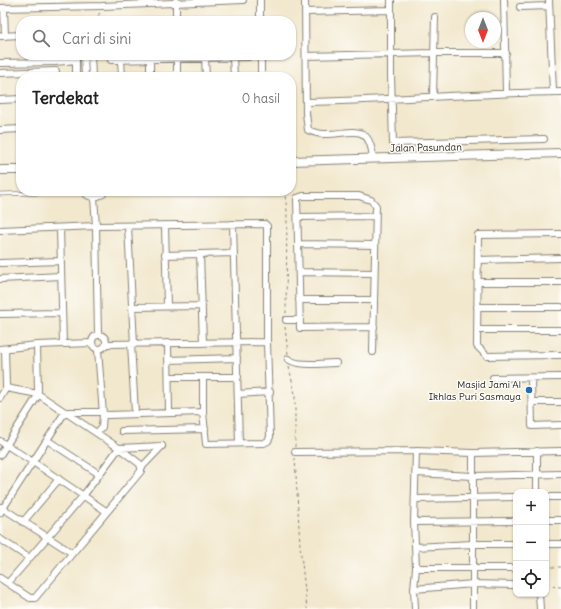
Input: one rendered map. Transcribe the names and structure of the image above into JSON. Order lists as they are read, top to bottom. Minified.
{"streets":{"street":["Jalan Pasundan"]},"places":["Masjid Jami Al Ikhlas Puri Sasmaya"],"north":"bottom","page":{"search":"Cari di sini","heading":["Terdekat","0 hasil"],"map_buttons":["+","−"]}}
